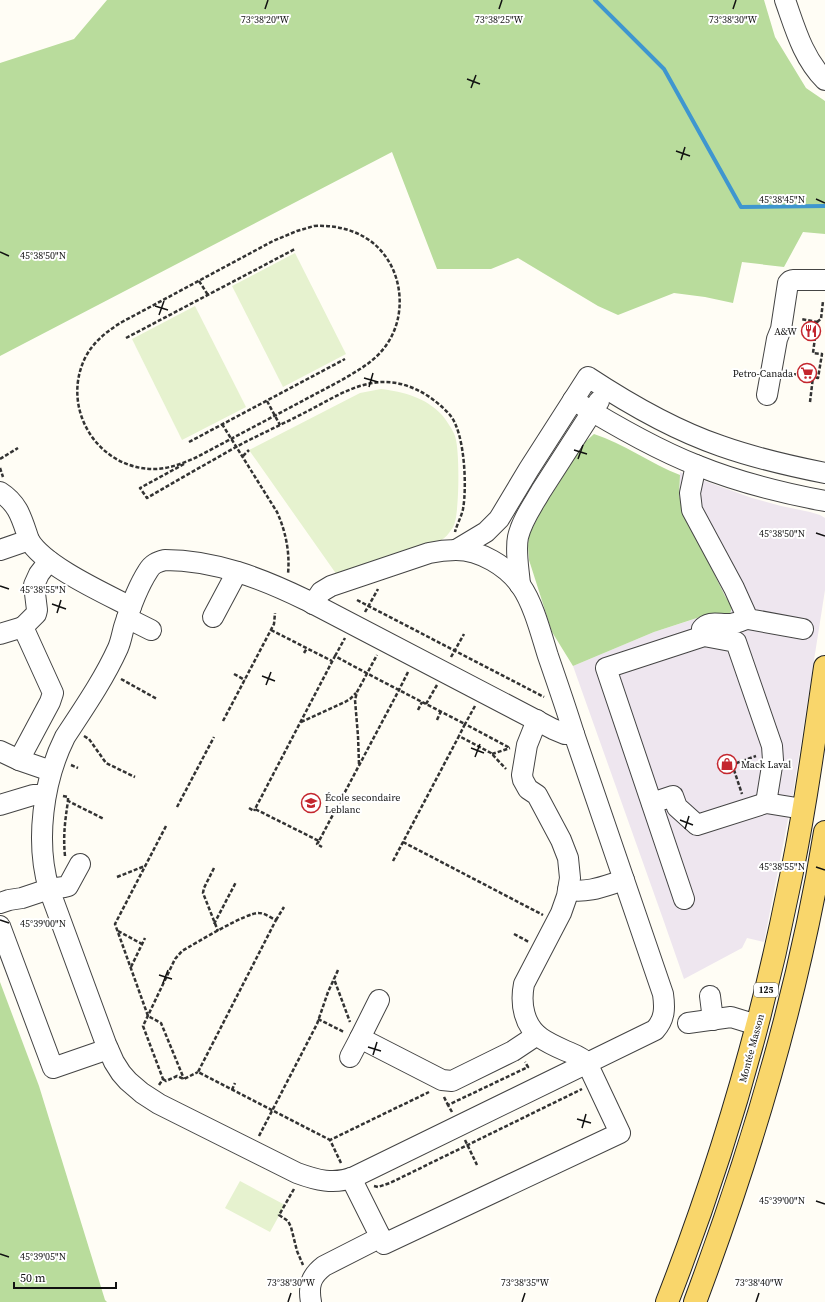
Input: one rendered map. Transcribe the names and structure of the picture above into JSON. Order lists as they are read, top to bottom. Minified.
{"streets":{"main road":["125","Montée Masson"]},"places":{"restaurant":["A&W"],"supermarket":["Petro-Canada"],"shop":["Mack Laval"],"school or university":["École secondaire Leblanc"]},"scale_bar":"50 m","coordinates":["73°38'25\"W","73°38'30\"W","73°38'20\"W","45°38'45\"N","45°38'50\"N","45°38'55\"N","45°39'00\"N","45°39'05\"N","73°38'35\"W","73°38'40\"W"]}
